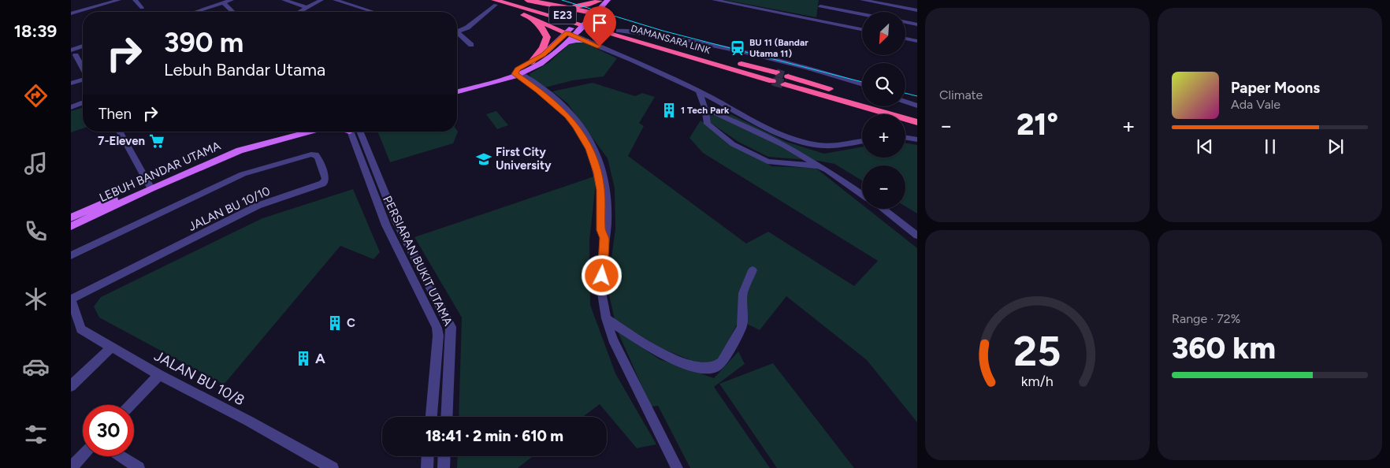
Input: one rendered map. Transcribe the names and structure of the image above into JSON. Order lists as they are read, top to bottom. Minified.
{"streets":{"highway":["E23","DAMANSARA LINK"],"main road":["LEBUH BANDAR UTAMA"],"street":["JALAN BU 10/10","PERSIARAN BUKIT UTAMA","JALAN BU 10/8"]},"crossings":[["JALAN BU 10/10","JALAN BU 10/8"]],"places":{"station":["BU 11 (Bandar Utama 11)"],"building":["1 Tech Park","C","A"],"supermarket":["7-Eleven"],"school or university":["First City University"]},"north":"bottom left","page":{"tabs":"18:39","tile":["Climate",["Range · 72%","360 km"]],"map_buttons":["+","−"],"turn":["390 m","Lebuh Bandar Utama"],"song":["Paper Moons","Ada Vale"],"then":"Then","heat":["−","21°","+"],"limit":"30","trip":"18:41 · 2 min · 610 m","gauge":["25","km/h"]}}
